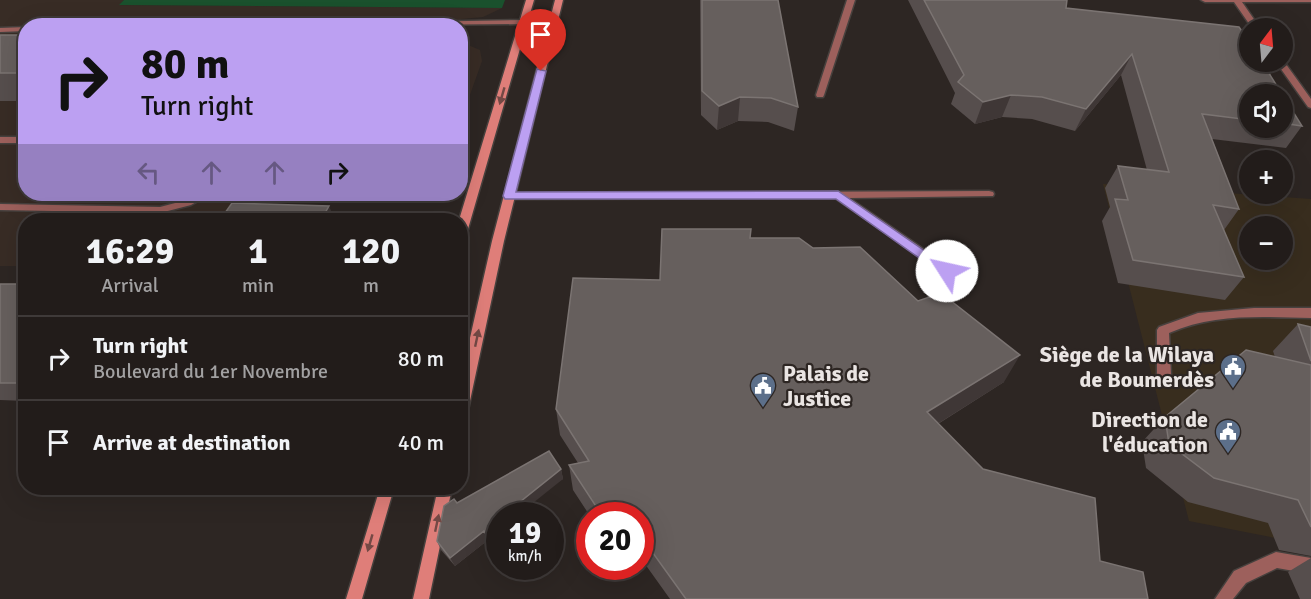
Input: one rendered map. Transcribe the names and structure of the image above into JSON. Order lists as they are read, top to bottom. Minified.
{"places":{"public building":["Siège de la Wilaya de Boumerdès","Palais de Justice","Direction de l'éducation"]},"north":"top","page":{"map_buttons":["+","−"],"turn":["80 m","Turn right"],"eta":["16:29","Arrival","1","min","120","m"],"list":[{"name":"Turn right","note":"Boulevard du 1er Novembre","value":"80 m"},{"name":"Arrive at destination","value":"40 m"}],"speed":"19 km/h","limit":"20"}}
